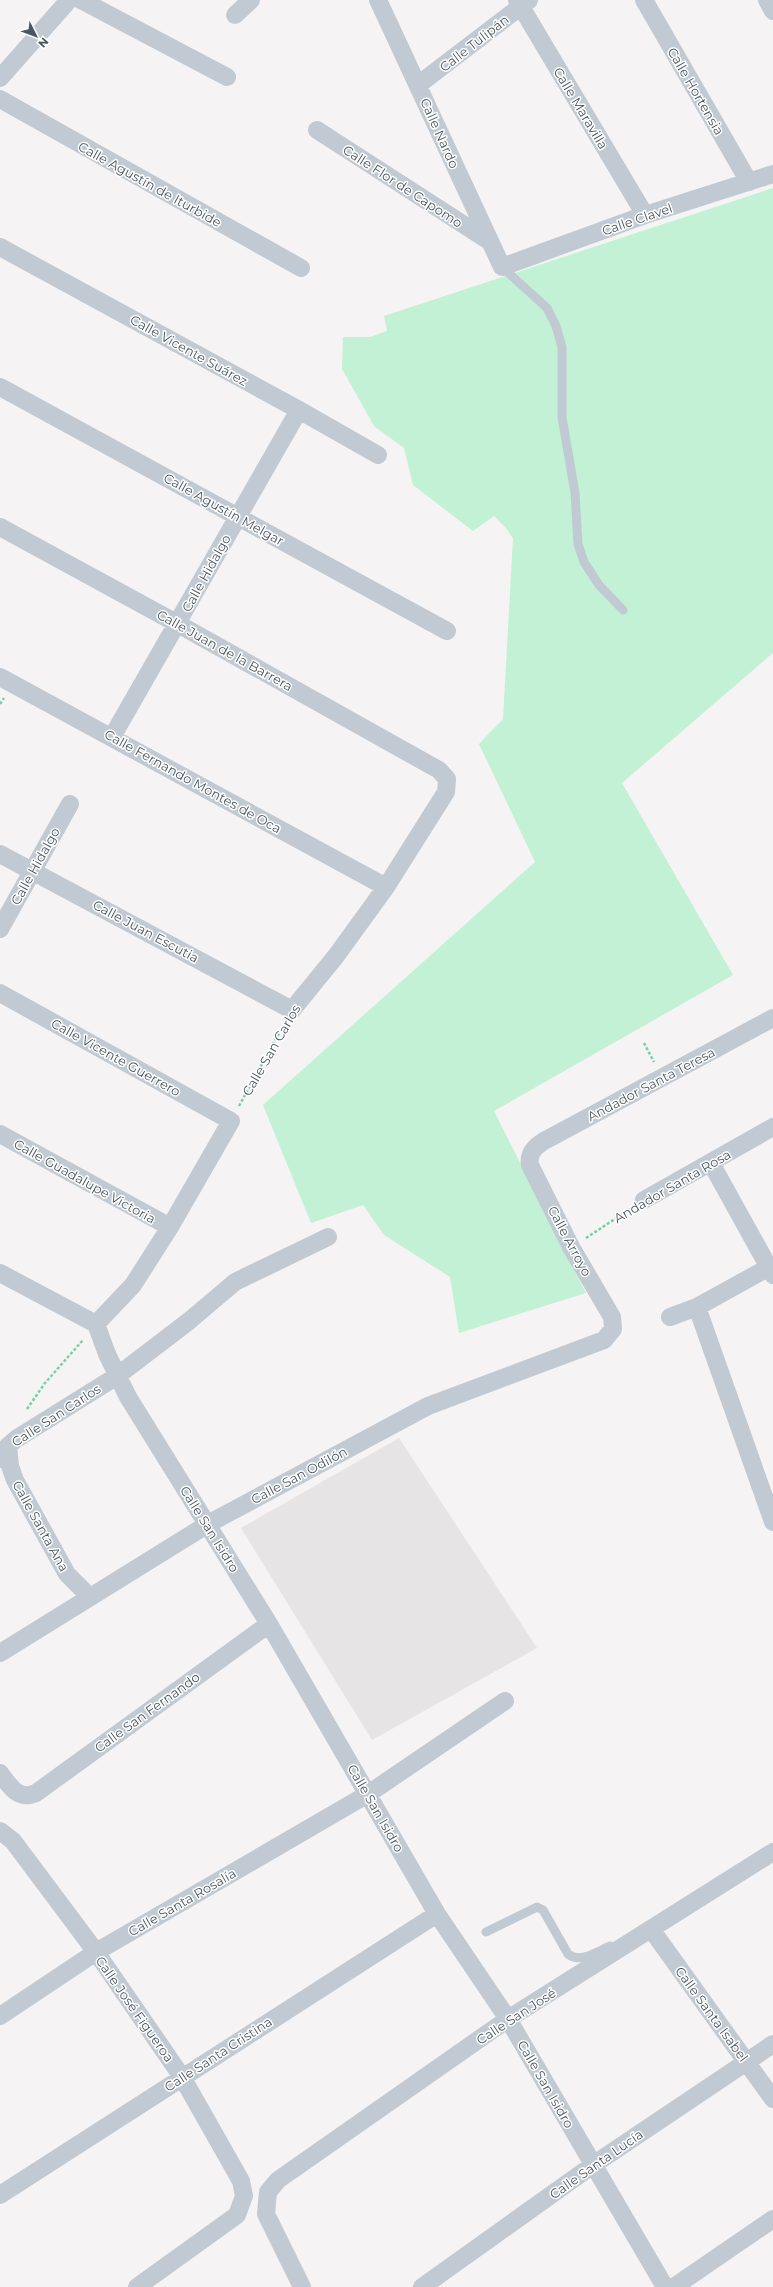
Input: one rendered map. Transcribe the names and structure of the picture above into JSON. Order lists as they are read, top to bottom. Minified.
{"streets":{"street":["Calle Tulipán","Calle Hortensia","Calle Maravilla","Calle Nardo","Calle Agustín de Iturbide","Calle Flor de Capomo","Calle Clavel","Calle Vicente Suárez","Calle Agustín Melgar","Calle Hidalgo","Calle Juan de la Barrera","Calle Fernando Montes de Oca","Calle Juan Escutia","Calle San Carlos","Calle Vicente Guerrero","Andador Santa Teresa","Calle Guadalupe Victoria","Andador Santa Rosa","Calle Arroyo","Calle San Odilón","Calle Santa Ana","Calle San Isidro","Calle San Fernando","Calle Santa Rosalía","Calle José Figueroa","Calle Santa Isabel","Calle San José","Calle Santa Cristina","Calle Santa Lucía"]},"crossings":[["Calle Tulipán","Calle Maravilla"],["Calle Tulipán","Calle Nardo"],["Calle Hortensia","Calle Clavel"],["Calle Maravilla","Calle Clavel"],["Calle Nardo","Calle Flor de Capomo"],["Calle Nardo","Calle Clavel"],["Calle Vicente Suárez","Calle Hidalgo"],["Calle Agustín Melgar","Calle Hidalgo"],["Calle Hidalgo","Calle Juan de la Barrera"],["Calle Hidalgo","Calle Fernando Montes de Oca"],["Calle Hidalgo","Calle Juan Escutia"],["Calle Juan de la Barrera","Calle San Carlos"],["Calle Fernando Montes de Oca","Calle San Carlos"],["Calle Juan Escutia","Calle San Carlos"],["Calle San Carlos","Calle Vicente Guerrero"],["Calle San Carlos","Calle Santa Ana"],["Calle San Carlos","Calle San Isidro"],["Andador Santa Teresa","Calle Arroyo"],["Andador Santa Rosa","Calle Arroyo"],["Calle Arroyo","Calle San Odilón"],["Calle San Odilón","Calle Santa Ana"],["Calle San Odilón","Calle San Isidro"],["Calle San Isidro","Calle San Fernando"],["Calle San Isidro","Calle Santa Rosalía"],["Calle San Isidro","Calle San José"],["Calle San Isidro","Calle Santa Cristina"],["Calle San Isidro","Calle Santa Lucía"],["Calle Santa Rosalía","Calle José Figueroa"],["Calle José Figueroa","Calle Santa Cristina"],["Calle Santa Isabel","Calle San José"],["Calle Santa Isabel","Calle Santa Lucía"]],"north":"bottom right"}
